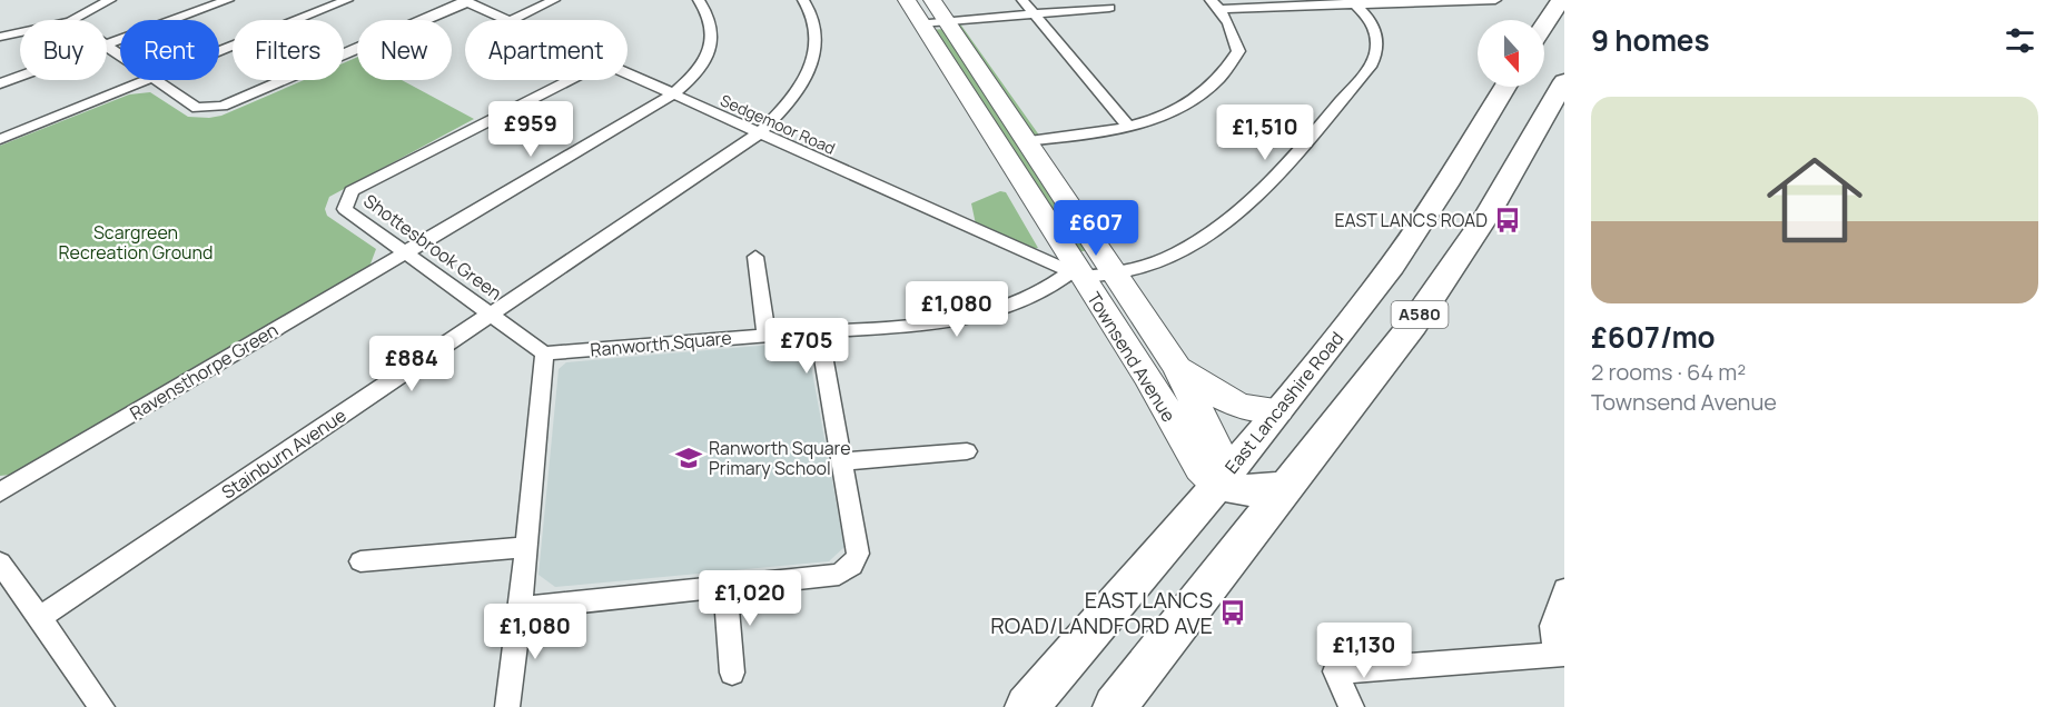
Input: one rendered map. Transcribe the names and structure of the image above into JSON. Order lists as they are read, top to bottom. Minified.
{"streets":{"highway":["A580","East Lancashire Road"],"main road":["Townsend Avenue"],"street":["Sedgemoor Road","Shottesbrook Green","Ranworth Square","Ravensthorpe Green","Stainburn Avenue"]},"crossings":[["Sedgemoor Road","Ranworth Square"],["Sedgemoor Road","Townsend Avenue"],["Sedgemoor Road","Ravensthorpe Green"],["Sedgemoor Road","Stainburn Avenue"],["Shottesbrook Green","Ranworth Square"],["Shottesbrook Green","Ravensthorpe Green"],["Shottesbrook Green","Stainburn Avenue"],["Ranworth Square","Townsend Avenue"],["Townsend Avenue","East Lancashire Road"]],"parks":["Scargreen Recreation Ground"],"places":{"bus stop":["EAST LANCS ROAD","EAST LANCS ROAD/LANDFORD AVE"],"school or university":["Ranworth Square Primary School"]},"north":"bottom","page":{"heading":"9 homes","chip":["Buy","Rent","Filters","New","Apartment"],"list":[{"name":"£607/mo","note":"2 rooms · 64 m² · Townsend Avenue"}],"price":["£959","£1,510","£607","£1,080","£705","£884","£1,020","£1,080","£1,130"]}}
